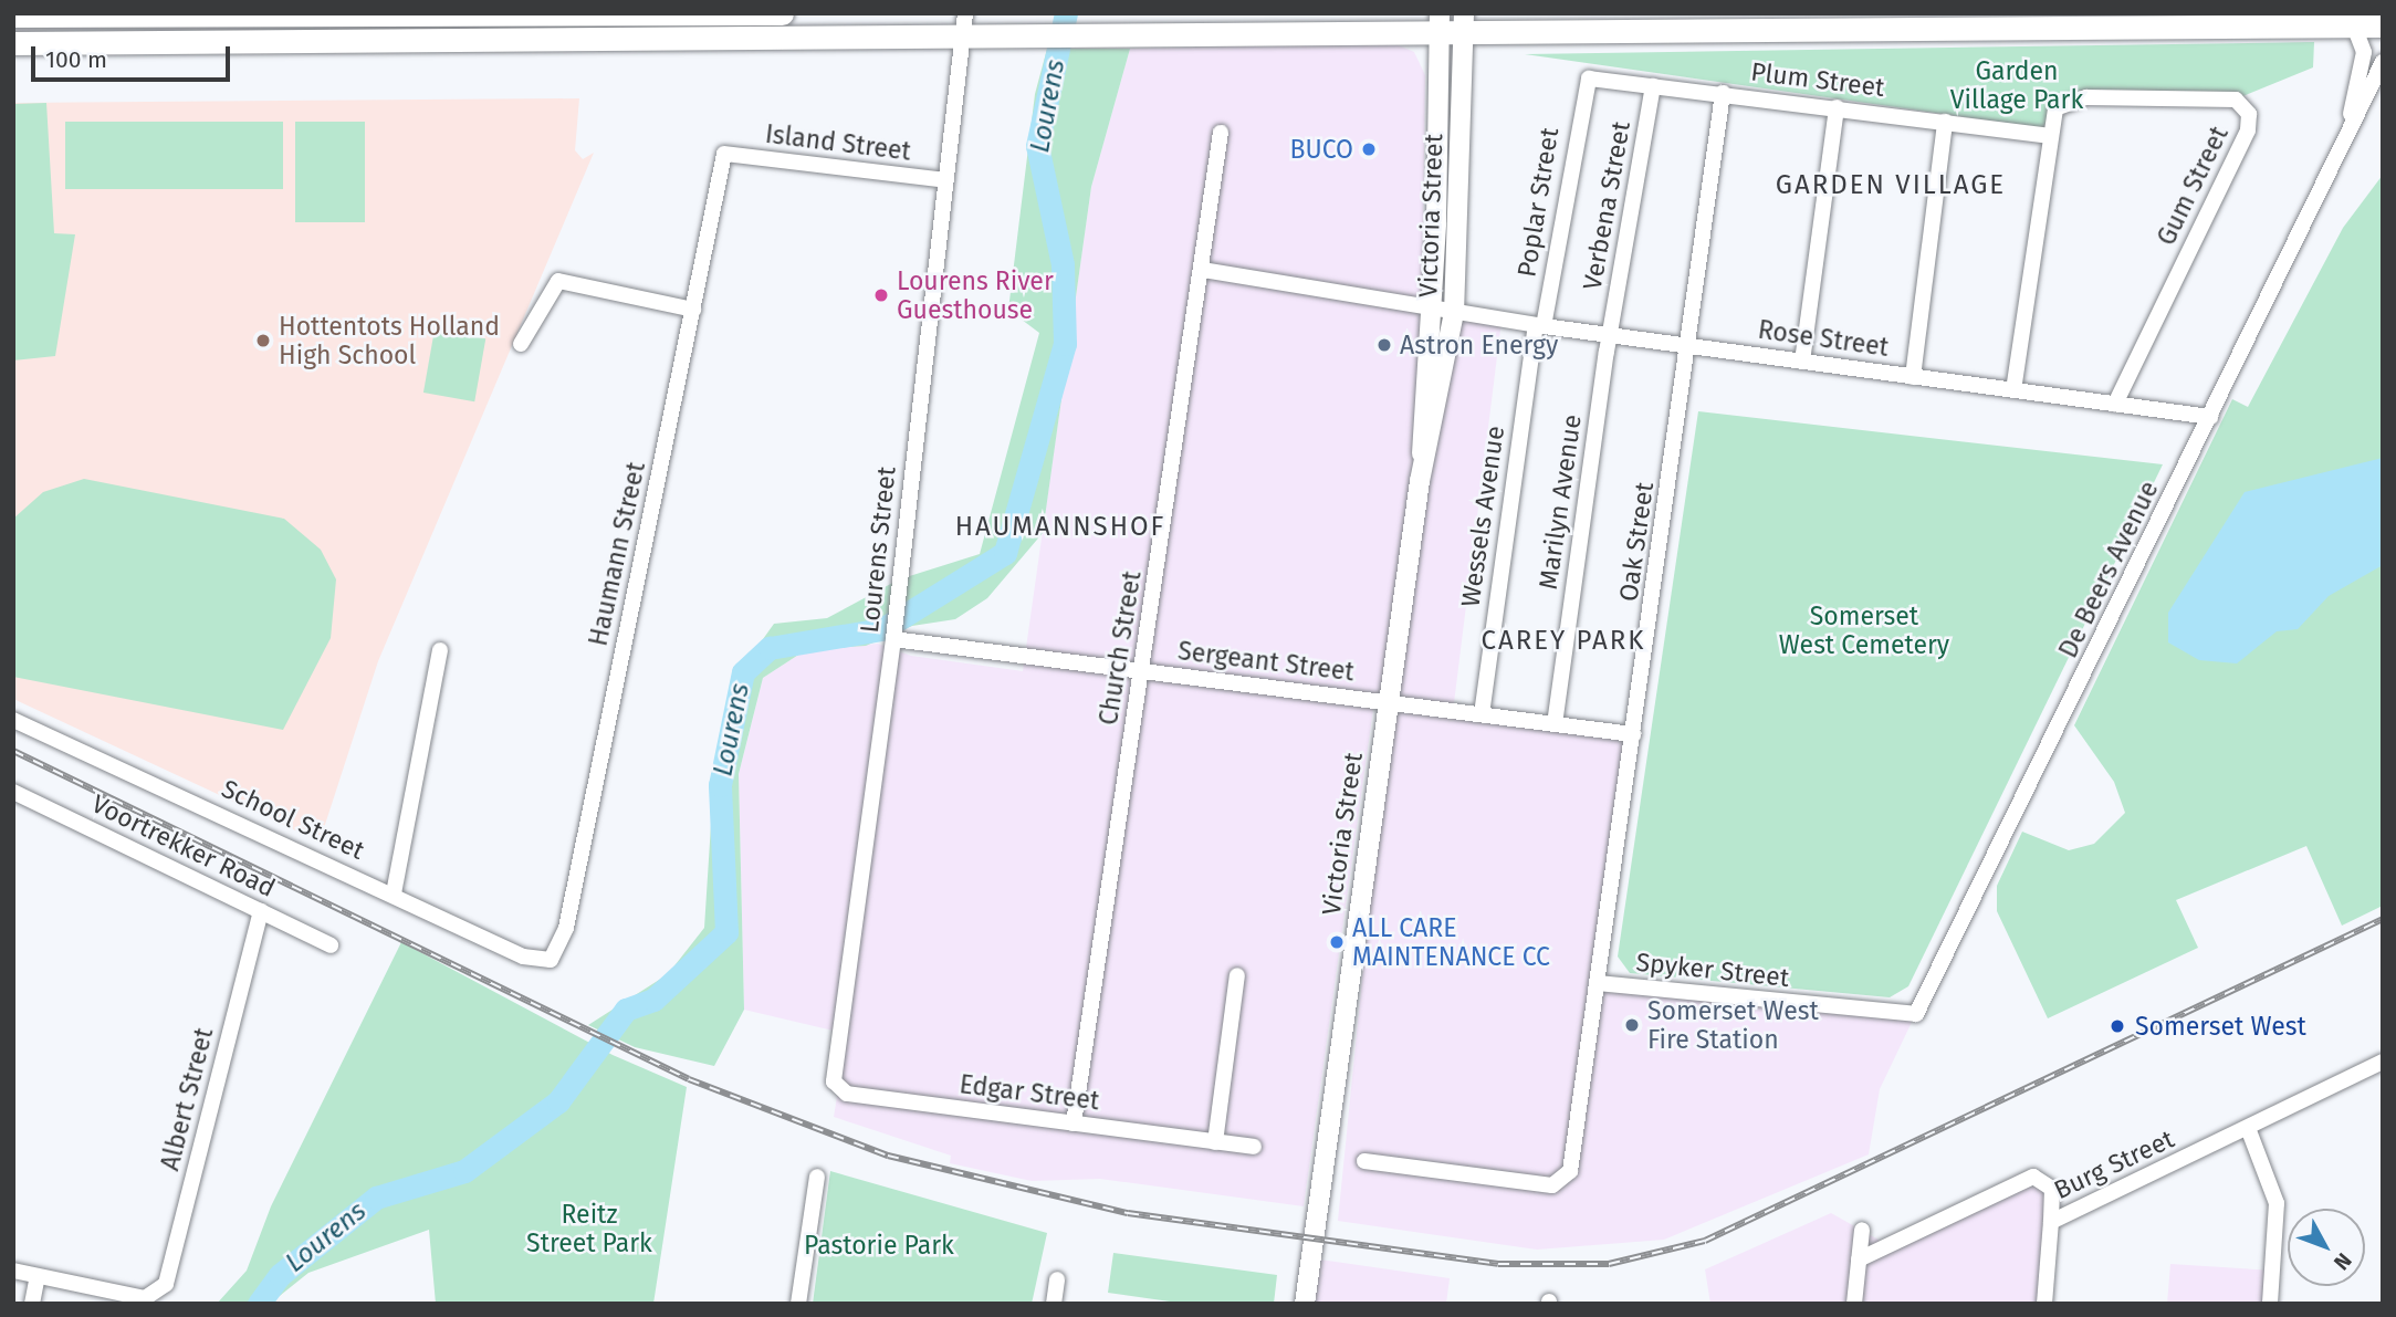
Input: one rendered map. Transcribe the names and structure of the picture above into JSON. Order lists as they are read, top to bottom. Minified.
{"streets":{"main road":["Victoria Street"],"street":["Plum Street","Island Street","Gum Street","Poplar Street","Verbena Street","Rose Street","Marilyn Avenue","Wessels Avenue","Oak Street","Lourens Street","Haumann Street","De Beers Avenue","Church Street","Sergeant Street","School Street","Voortrekker Road","Spyker Street","Edgar Street","Albert Street","Burg Street"]},"crossings":[["Plum Street","Gum Street"],["Plum Street","Poplar Street"],["Plum Street","Verbena Street"],["Plum Street","Oak Street"],["Island Street","Lourens Street"],["Island Street","Haumann Street"],["Gum Street","Rose Street"],["Poplar Street","Rose Street"],["Poplar Street","Wessels Avenue"],["Verbena Street","Rose Street"],["Verbena Street","Marilyn Avenue"],["Victoria Street","Rose Street"],["Victoria Street","Sergeant Street"],["Rose Street","Marilyn Avenue"],["Rose Street","Wessels Avenue"],["Rose Street","Oak Street"],["Rose Street","De Beers Avenue"],["Rose Street","Church Street"],["Marilyn Avenue","Sergeant Street"],["Wessels Avenue","Sergeant Street"],["Oak Street","Sergeant Street"],["Oak Street","Spyker Street"],["Lourens Street","Sergeant Street"],["Lourens Street","Edgar Street"],["Haumann Street","School Street"],["De Beers Avenue","Spyker Street"],["Church Street","Sergeant Street"],["Church Street","Edgar Street"],["Voortrekker Road","Albert Street"]],"districts":["GARDEN VILLAGE","HAUMANNSHOF","CAREY PARK"],"water":["Lourens"],"parks":["Garden Village Park","Somerset West Cemetery","Reitz Street Park","Pastorie Park"],"places":["BUCO","Lourens River Guesthouse","Hottentots Holland High School","Astron Energy","ALL CARE MAINTENANCE CC","Somerset West Fire Station","Somerset West"],"scale_bar":"100 m","north":"bottom right"}
